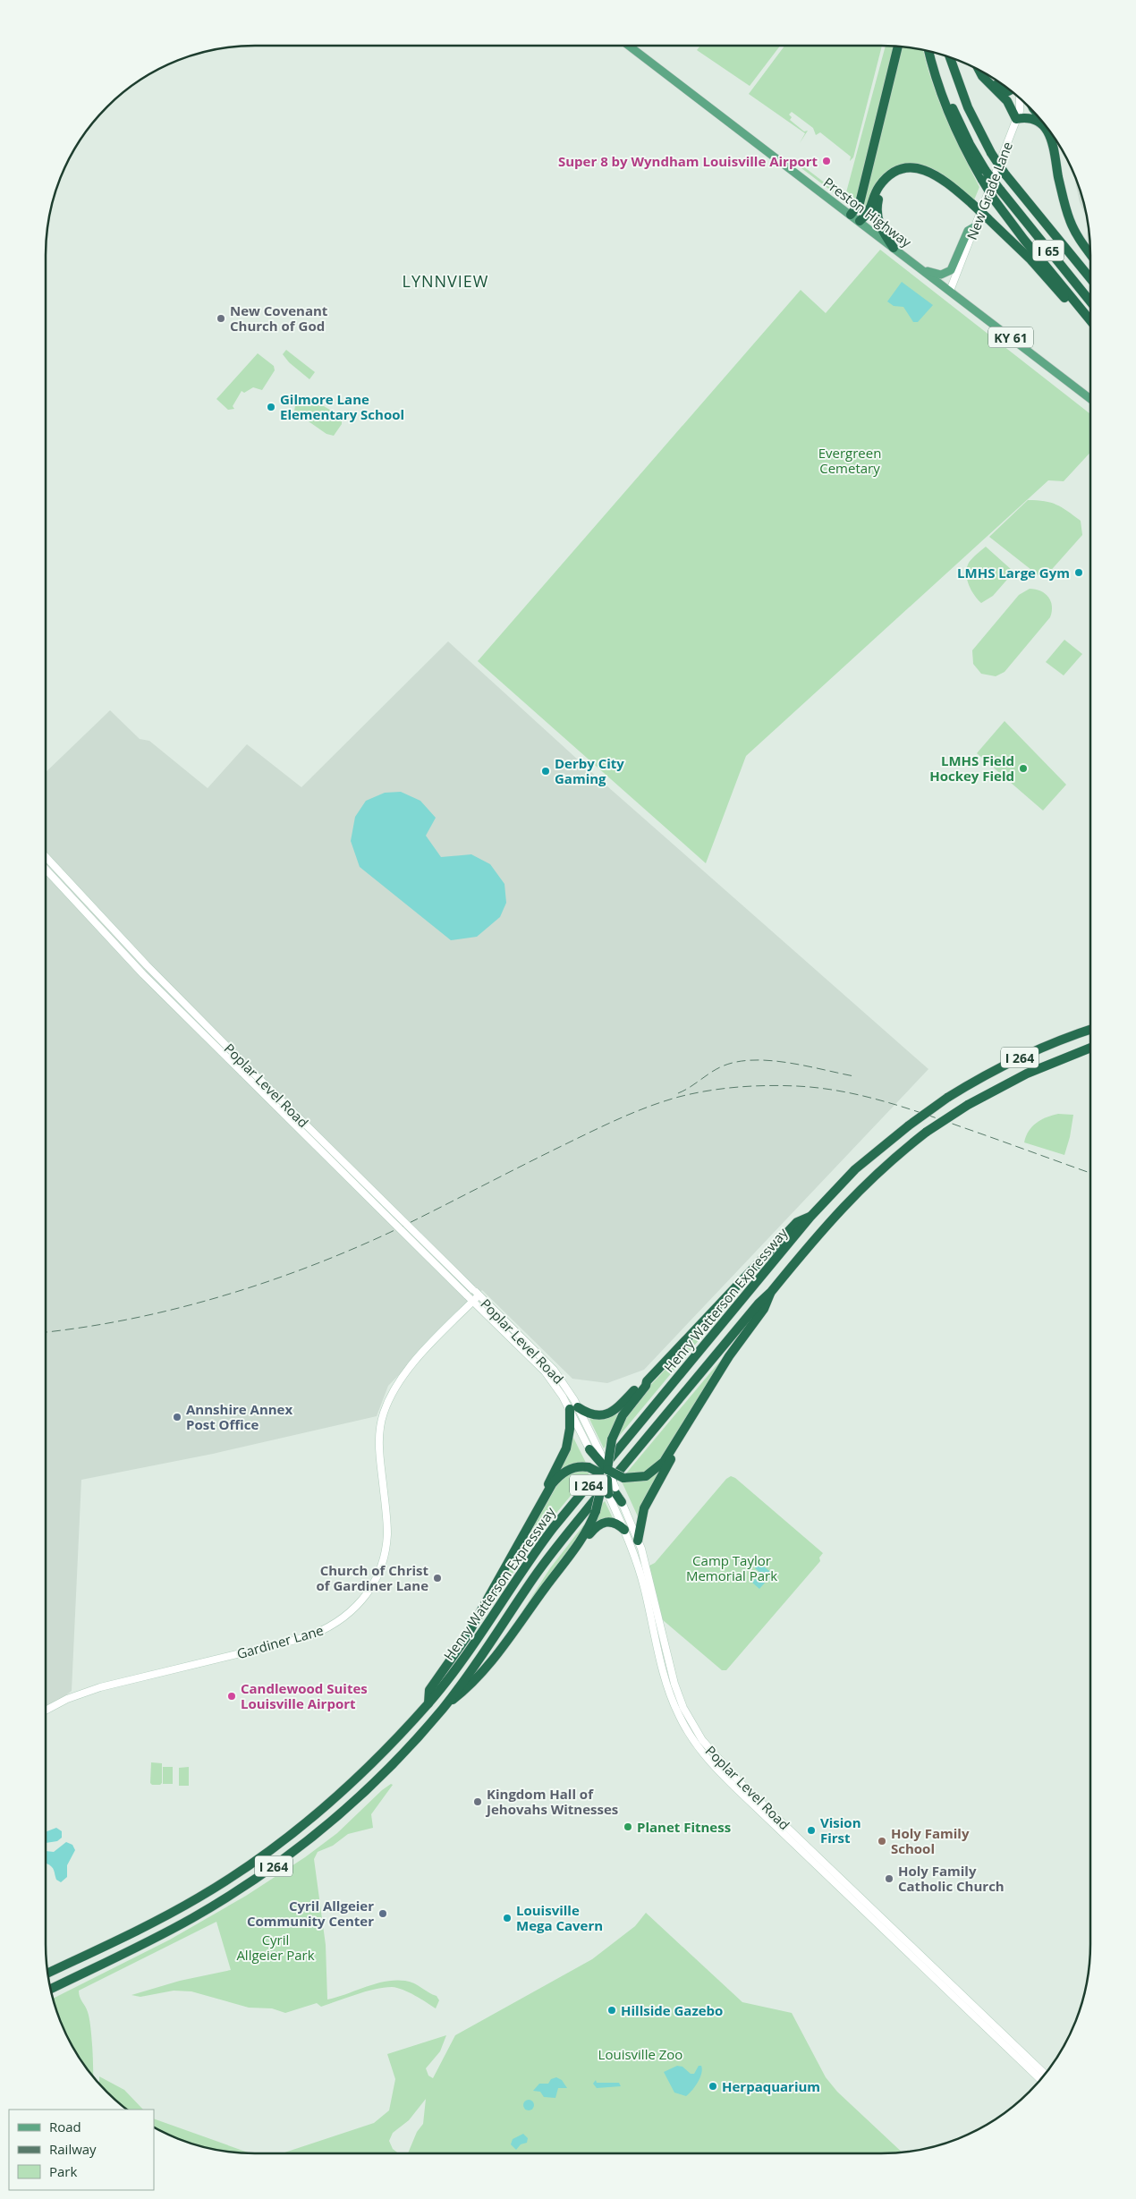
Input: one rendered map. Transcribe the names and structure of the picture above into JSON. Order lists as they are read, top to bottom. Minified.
{"streets":{"highway":["I 65","I 264","Henry Watterson Expressway"],"main road":["New Grade Lane","Preston Highway","KY 61","Poplar Level Road","Gardiner Lane"]},"crossings":[["New Grade Lane","Preston Highway"],["Poplar Level Road","Gardiner Lane"]],"districts":["LYNNVIEW"],"parks":["Evergreen Cemetary","Camp Taylor Memorial Park","Cyril Allgeier Park","Louisville Zoo"],"places":["Super 8 by Wyndham Louisville Airport","New Covenant Church of God","Gilmore Lane Elementary School","LMHS Large Gym","LMHS Field Hockey Field","Derby City Gaming","Annshire Annex Post Office","Church of Christ of Gardiner Lane","Candlewood Suites Louisville Airport","Kingdom Hall of Jehovahs Witnesses","Planet Fitness","Vision First","Holy Family School","Holy Family Catholic Church","Cyril Allgeier Community Center","Louisville Mega Cavern","Hillside Gazebo","Herpaquarium"],"legend":["Road","Railway","Park"]}
